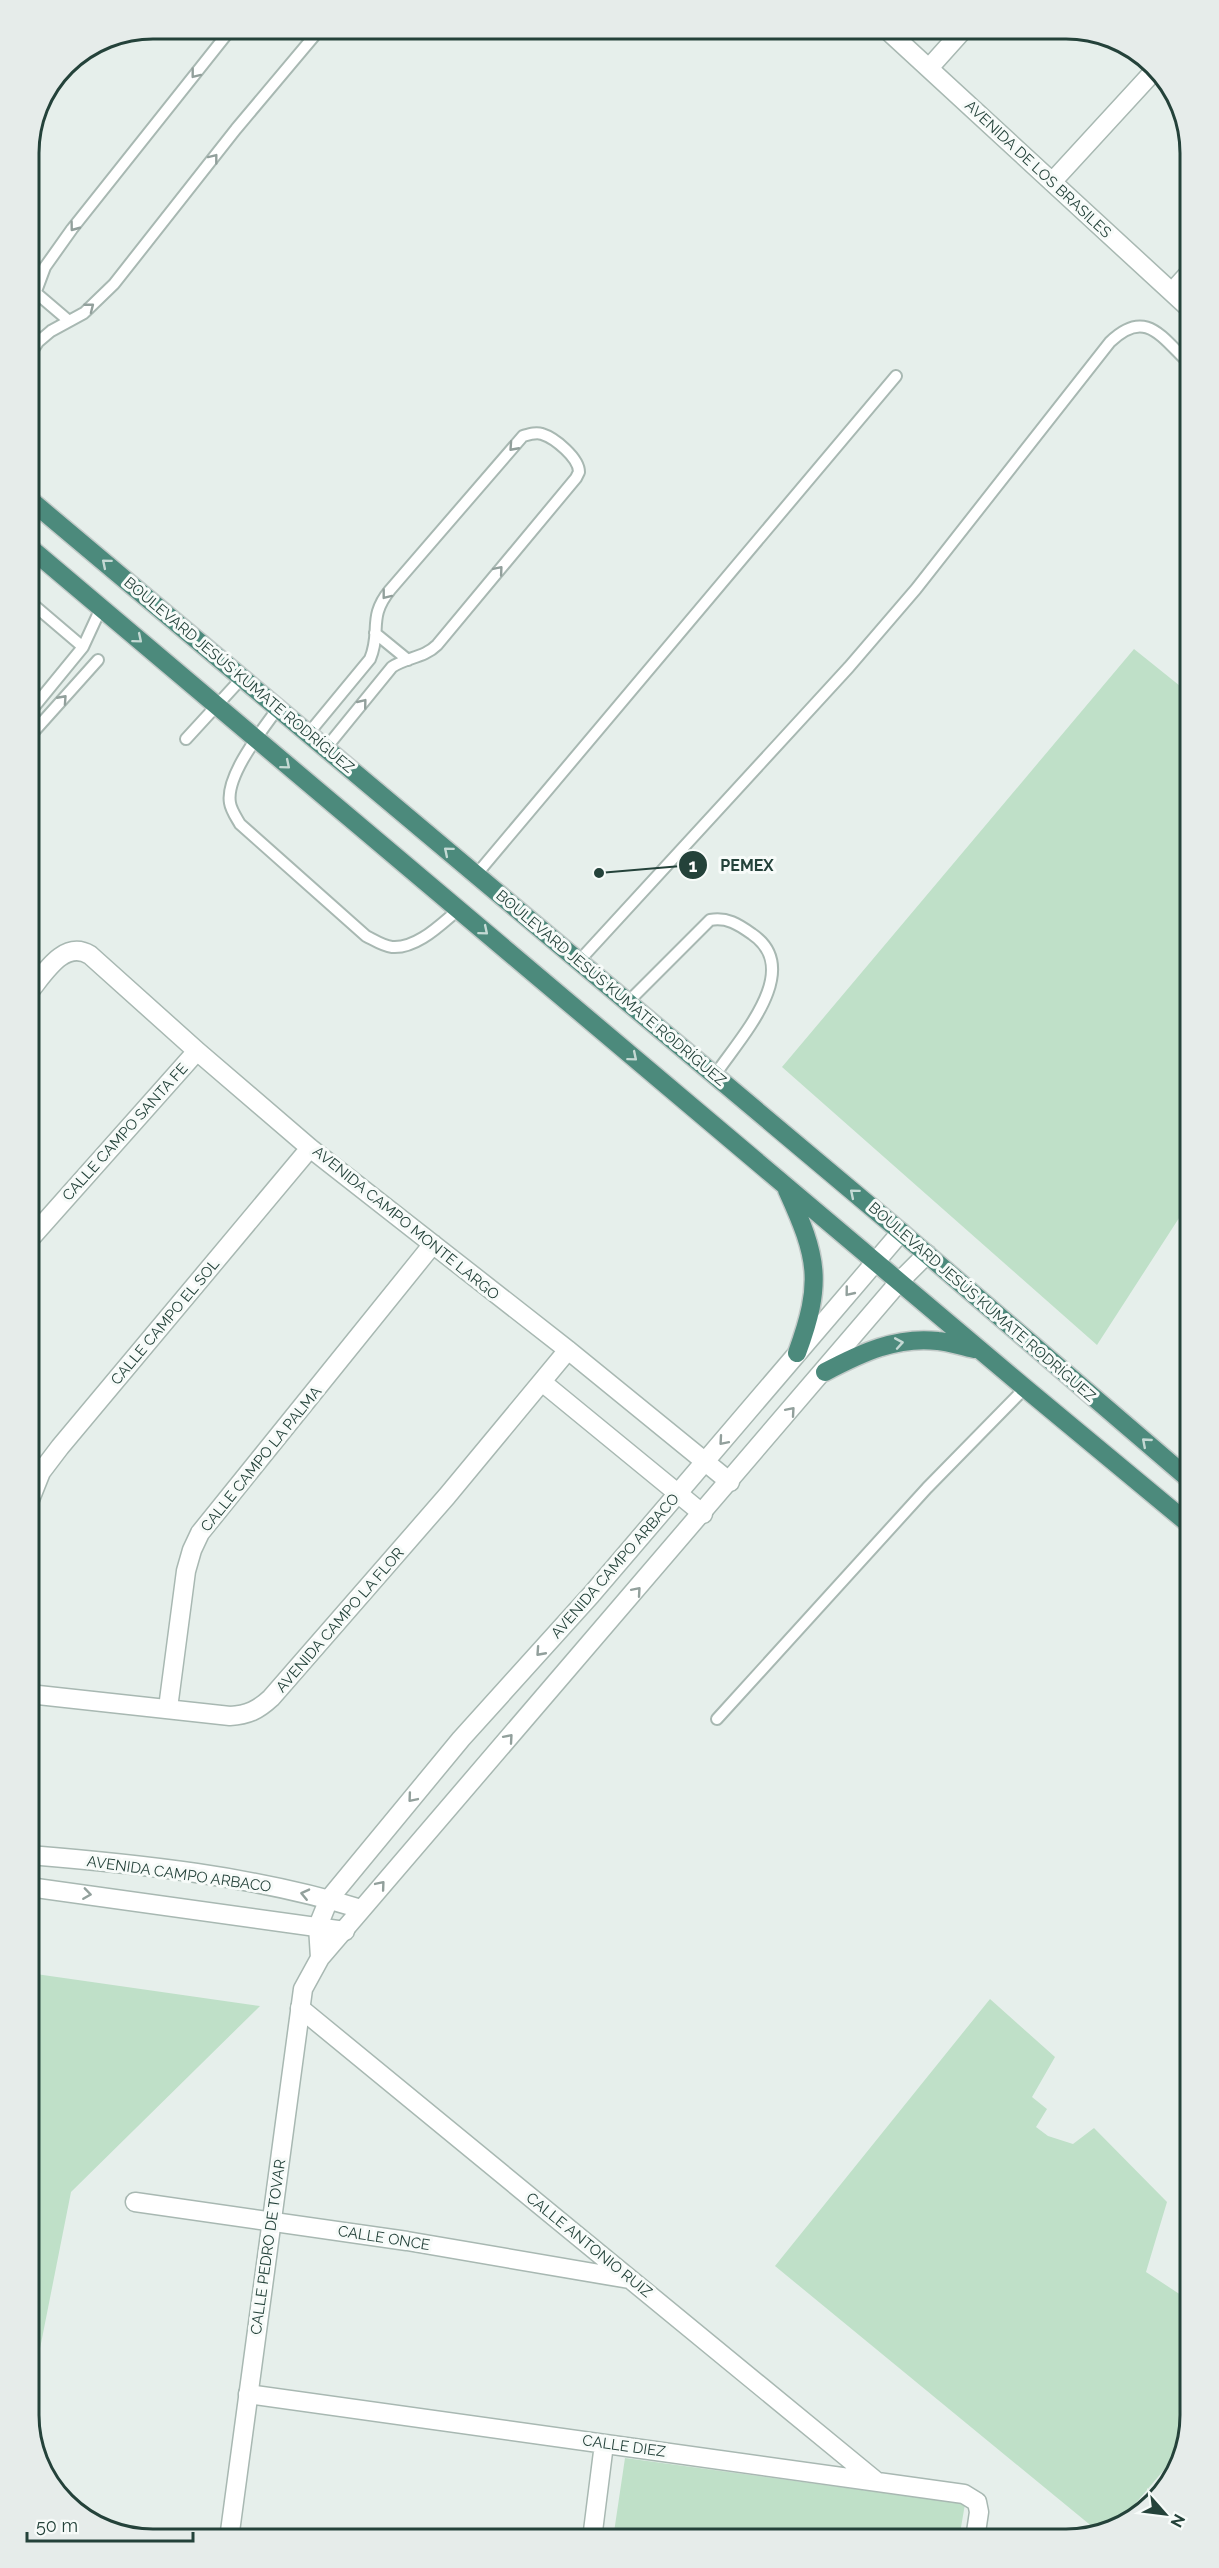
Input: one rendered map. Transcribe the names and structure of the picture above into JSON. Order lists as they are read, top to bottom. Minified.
{"streets":{"highway":["BOULEVARD JESÚS KUMATE RODRÍGUEZ"],"street":["AVENIDA DE LOS BRASILES","CALLE CAMPO SANTA FE","AVENIDA CAMPO MONTE LARGO","CALLE CAMPO EL SOL","CALLE CAMPO LA PALMA","AVENIDA CAMPO ARBACO","AVENIDA CAMPO LA FLOR","CALLE ONCE","CALLE ANTONIO RUIZ","CALLE PEDRO DE TOVAR","CALLE DIEZ"]},"crossings":[["BOULEVARD JESÚS KUMATE RODRÍGUEZ","AVENIDA CAMPO ARBACO"],["CALLE CAMPO SANTA FE","AVENIDA CAMPO MONTE LARGO"],["AVENIDA CAMPO MONTE LARGO","CALLE CAMPO EL SOL"],["AVENIDA CAMPO MONTE LARGO","CALLE CAMPO LA PALMA"],["AVENIDA CAMPO MONTE LARGO","AVENIDA CAMPO ARBACO"],["AVENIDA CAMPO MONTE LARGO","AVENIDA CAMPO LA FLOR"],["CALLE CAMPO LA PALMA","AVENIDA CAMPO LA FLOR"],["CALLE ONCE","CALLE ANTONIO RUIZ"],["CALLE ONCE","CALLE PEDRO DE TOVAR"],["CALLE ANTONIO RUIZ","CALLE PEDRO DE TOVAR"],["CALLE ANTONIO RUIZ","CALLE DIEZ"],["CALLE PEDRO DE TOVAR","CALLE DIEZ"]],"places":["PEMEX"],"scale_bar":"50 m","north":"bottom right"}
